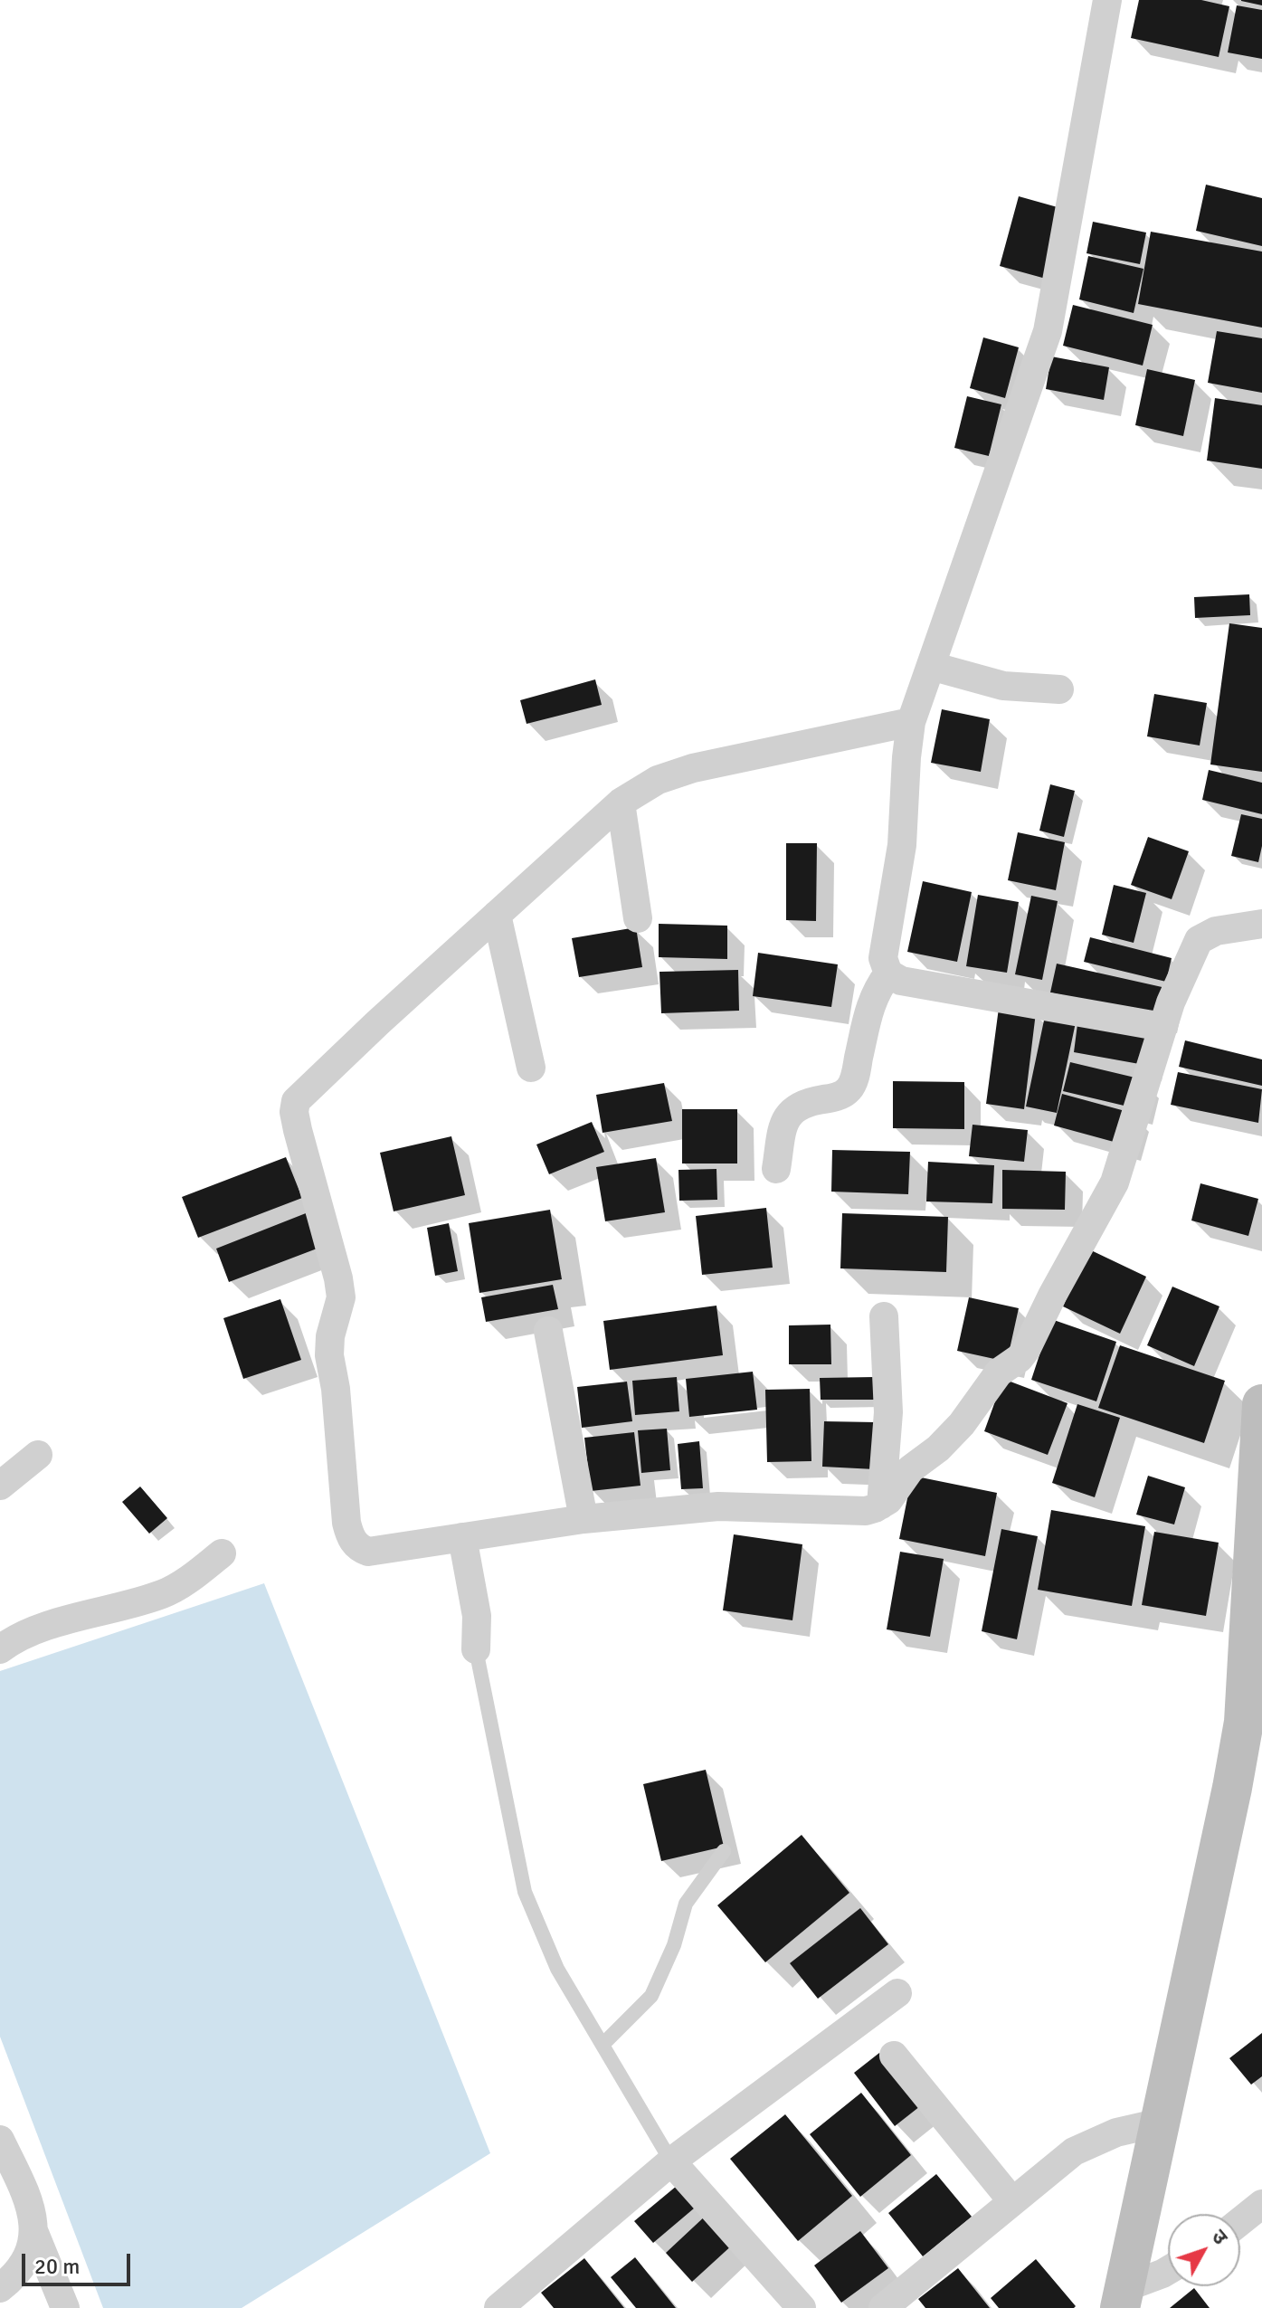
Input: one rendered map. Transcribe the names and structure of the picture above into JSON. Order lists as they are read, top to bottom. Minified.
{"scale_bar":"20 m","north":"top right"}
